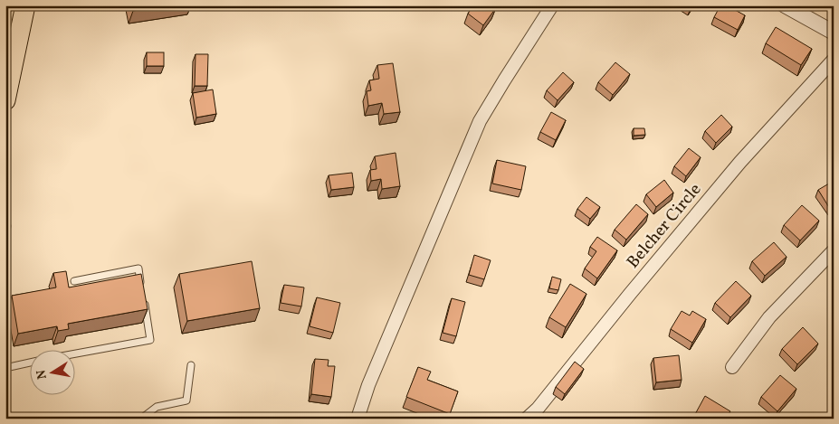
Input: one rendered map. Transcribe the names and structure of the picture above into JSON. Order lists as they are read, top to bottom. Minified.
{"streets":{"street":["Belcher Circle"]},"north":"left"}
